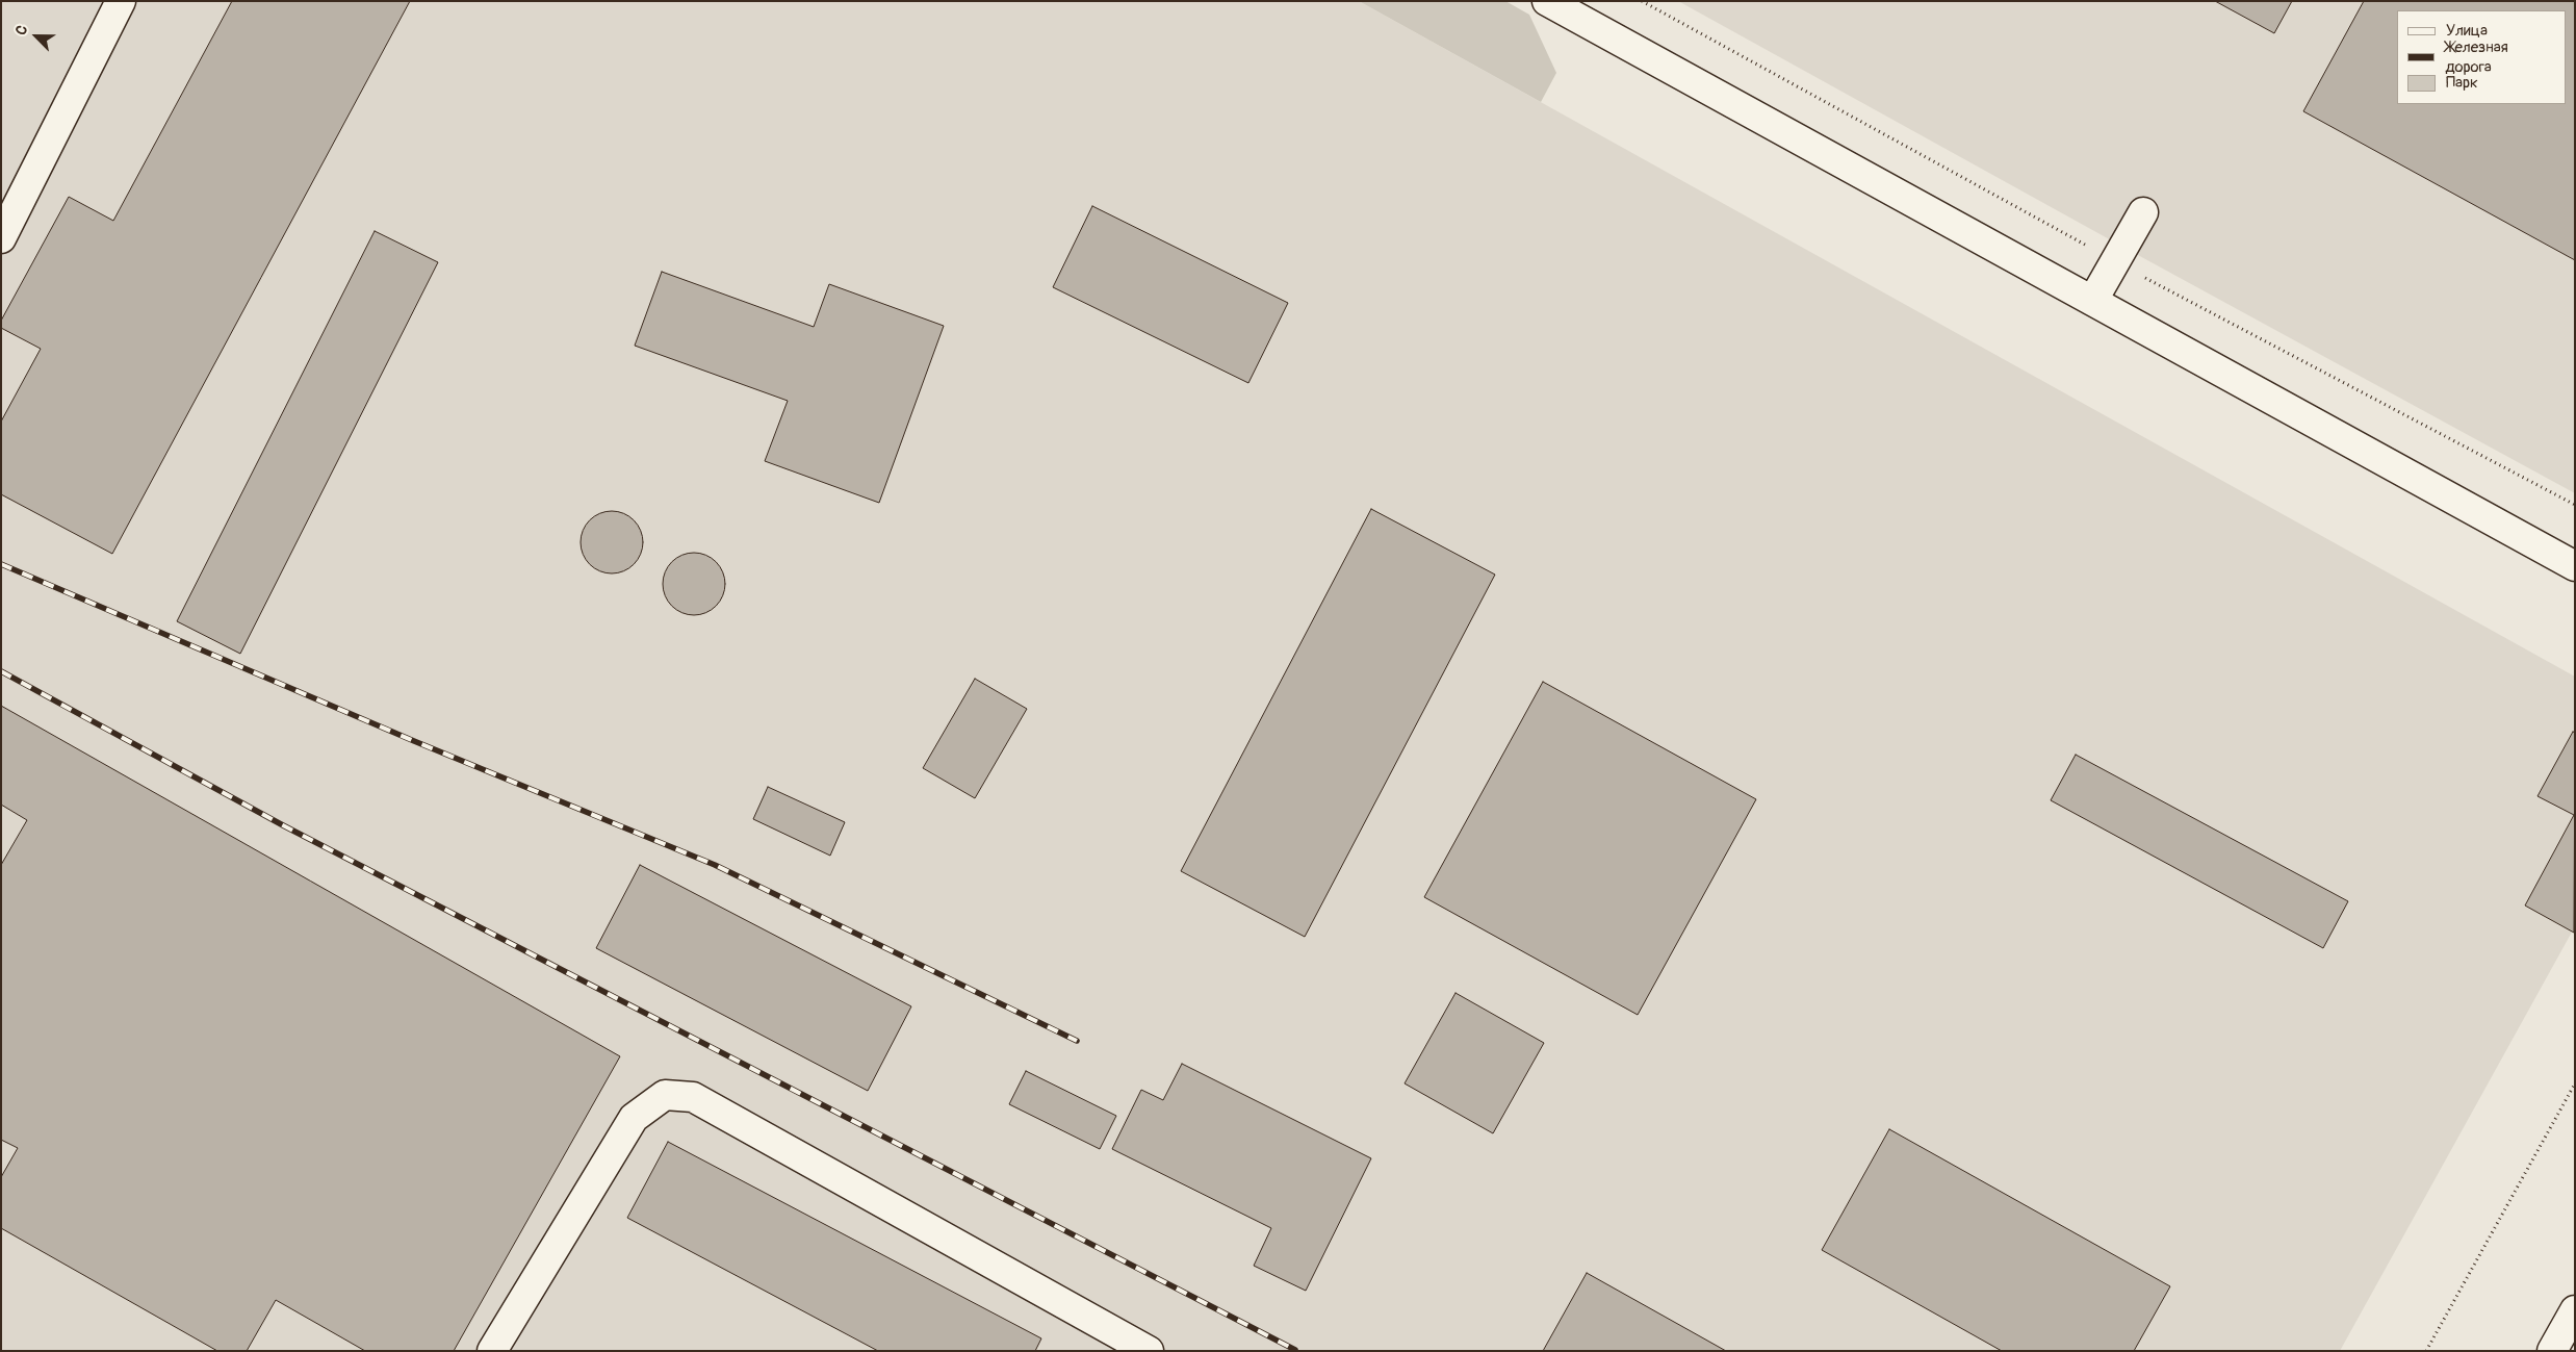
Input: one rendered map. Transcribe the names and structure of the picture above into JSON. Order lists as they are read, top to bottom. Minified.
{"legend":["Улица","Железная дорога","Парк"],"north":"top left"}
